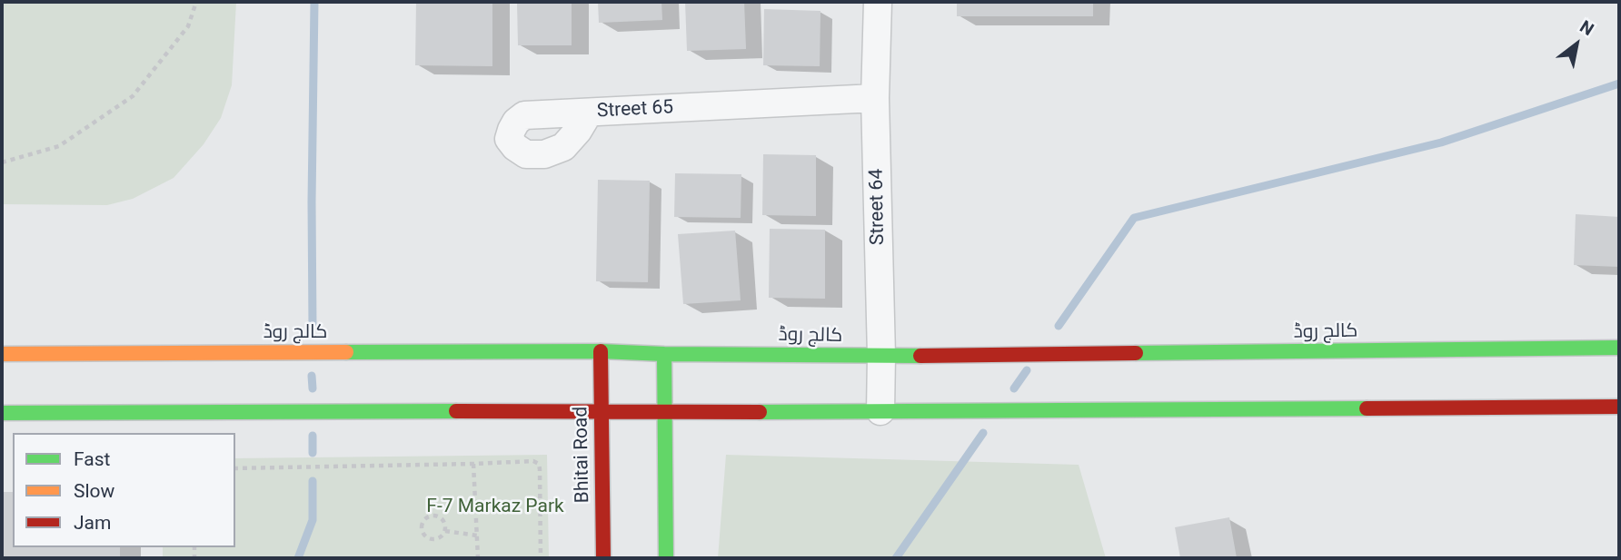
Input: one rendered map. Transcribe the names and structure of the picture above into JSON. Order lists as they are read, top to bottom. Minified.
{"streets":{"street":["Street 65","Street 64","کالج روڈ","Bhitai Road"]},"crossings":[["Street 65","Street 64"],["Street 64","کالج روڈ"],["کالج روڈ","Bhitai Road"]],"parks":["F-7 Markaz Park"],"legend":["Fast","Slow","Jam"],"north":"top right"}
